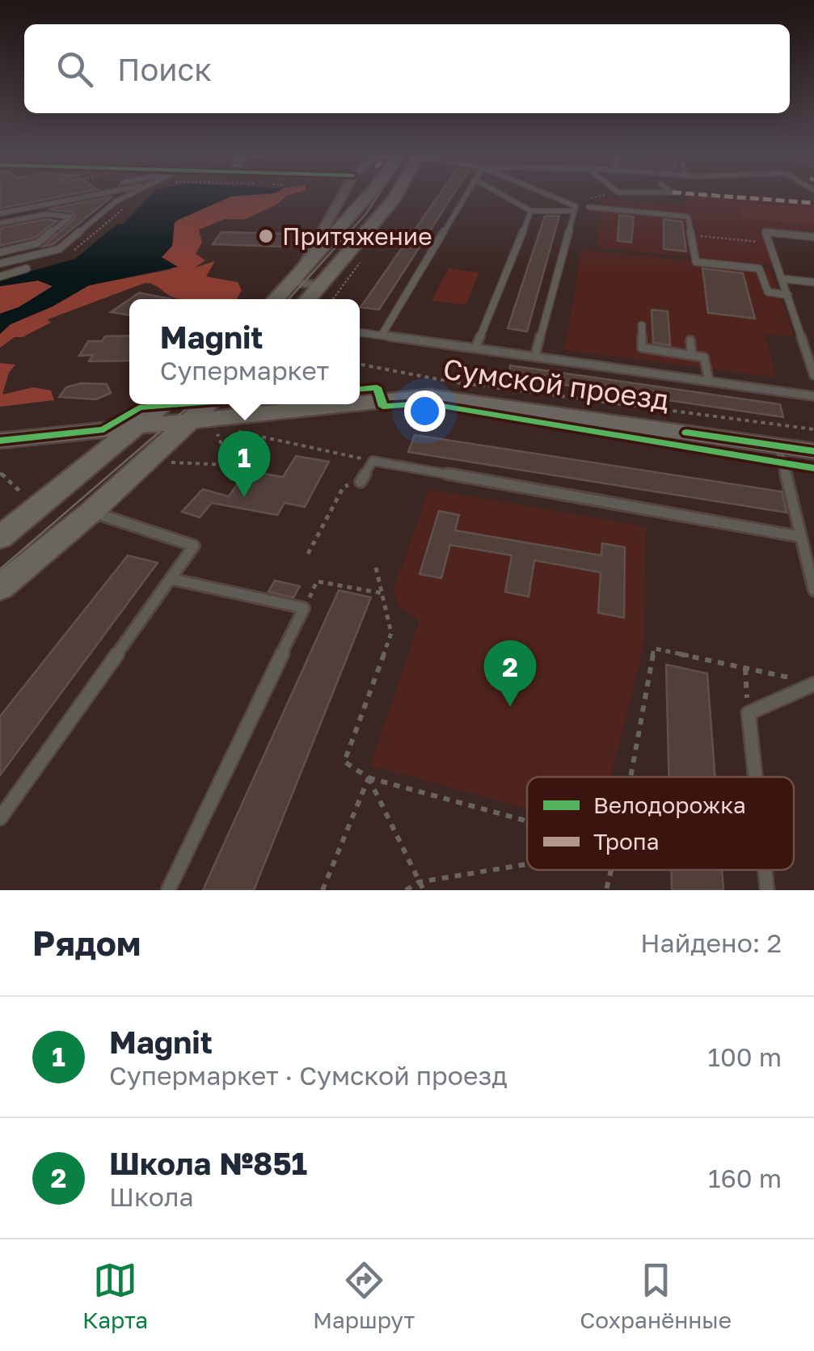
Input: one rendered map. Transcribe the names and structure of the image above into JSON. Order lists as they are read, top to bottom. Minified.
{"streets":{"main road":["Сумской проезд"]},"places":["Притяжение"],"legend":["Велодорожка","Тропа"],"page":{"search":"Поиск","popup":["Magnit","Супермаркет"],"pins":["1","2"],"heading":["Рядом","Найдено: 2"],"list":[{"mark":"1","name":"Magnit","note":"Супермаркет · Сумской проезд","value":"100 m"},{"mark":"2","name":"Школа №851","note":"Школа","value":"160 m"}],"nav":["Карта","Маршрут","Сохранённые"]}}
